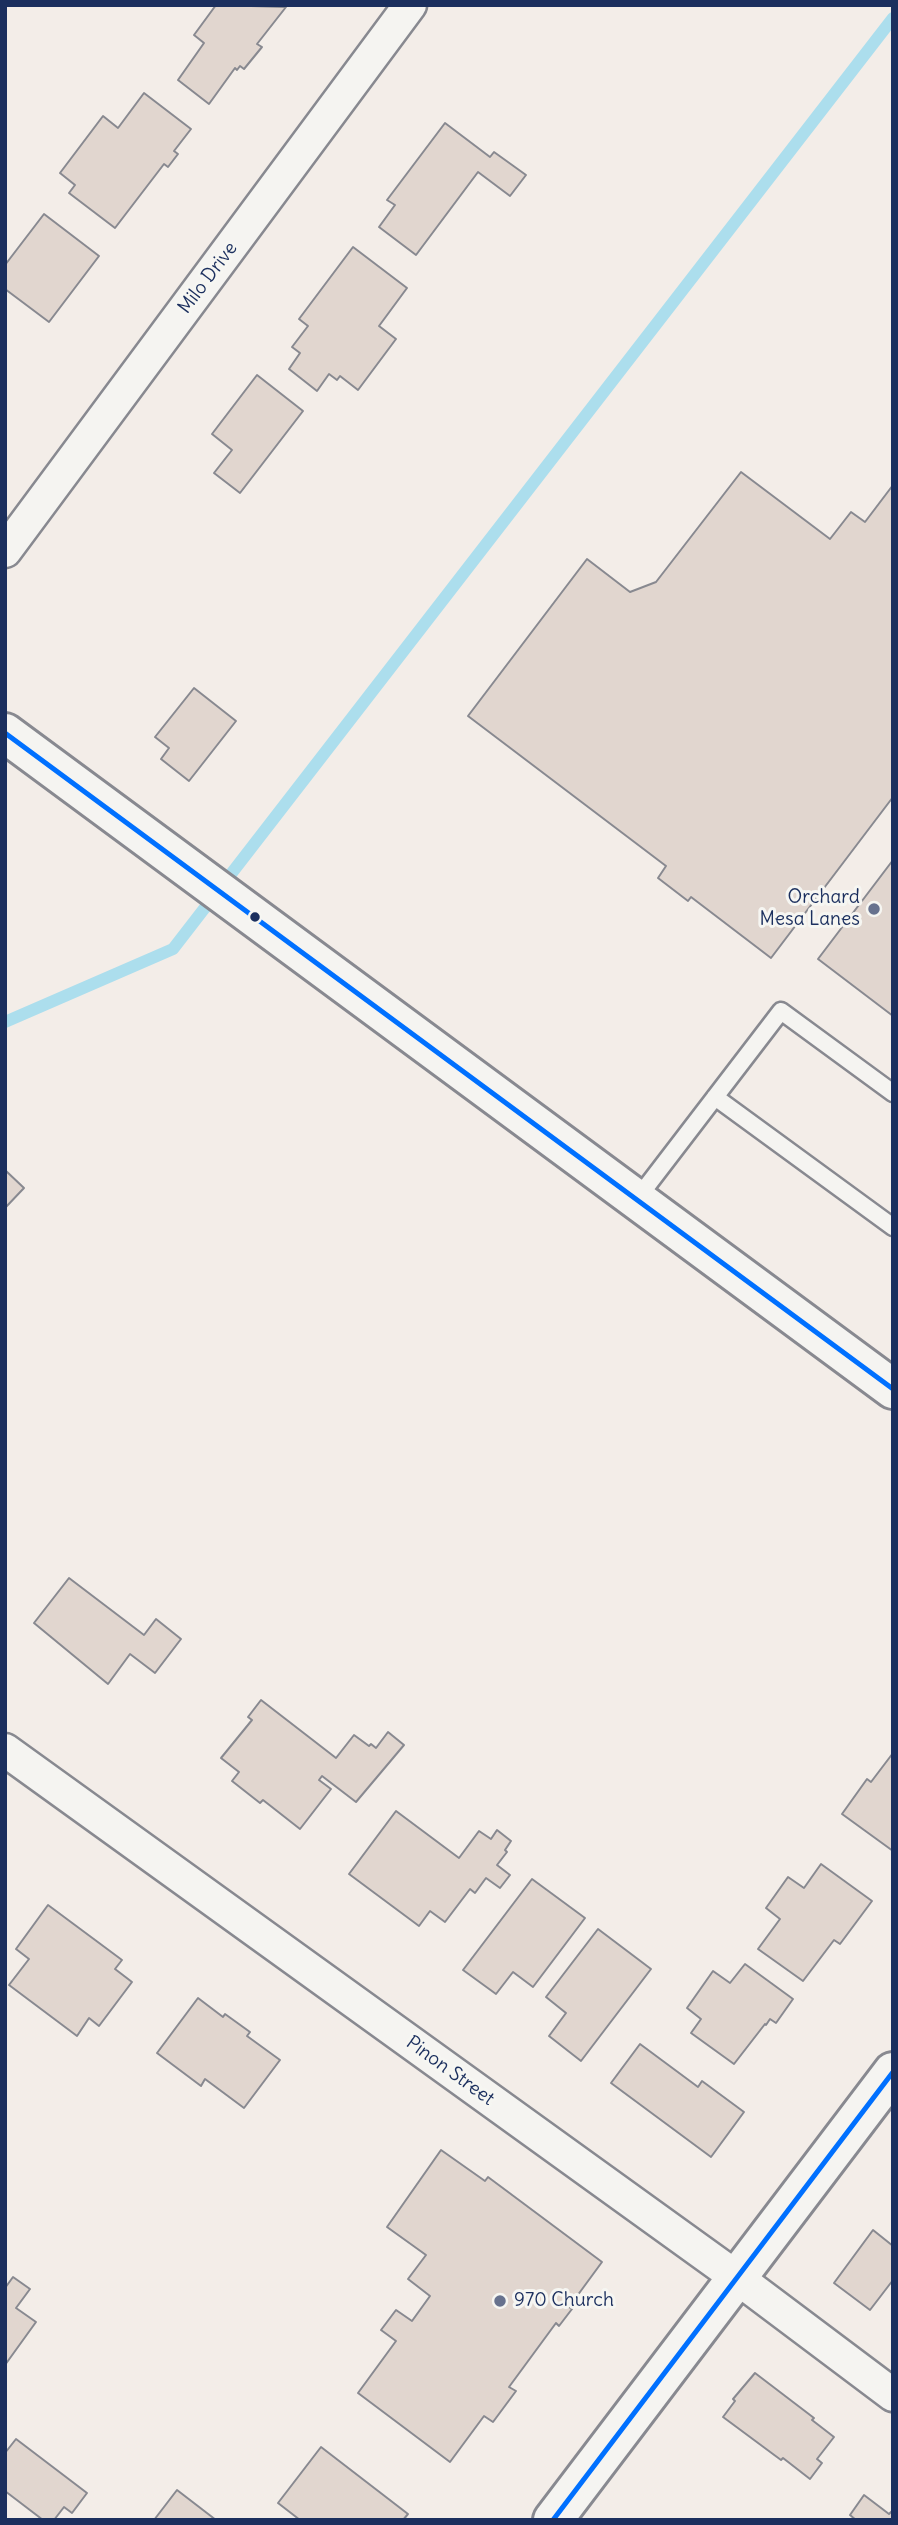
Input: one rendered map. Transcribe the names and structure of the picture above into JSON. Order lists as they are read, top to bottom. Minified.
{"streets":{"street":["Milo Drive","Pinon Street"]},"places":["Orchard Mesa Lanes","970 Church"]}
